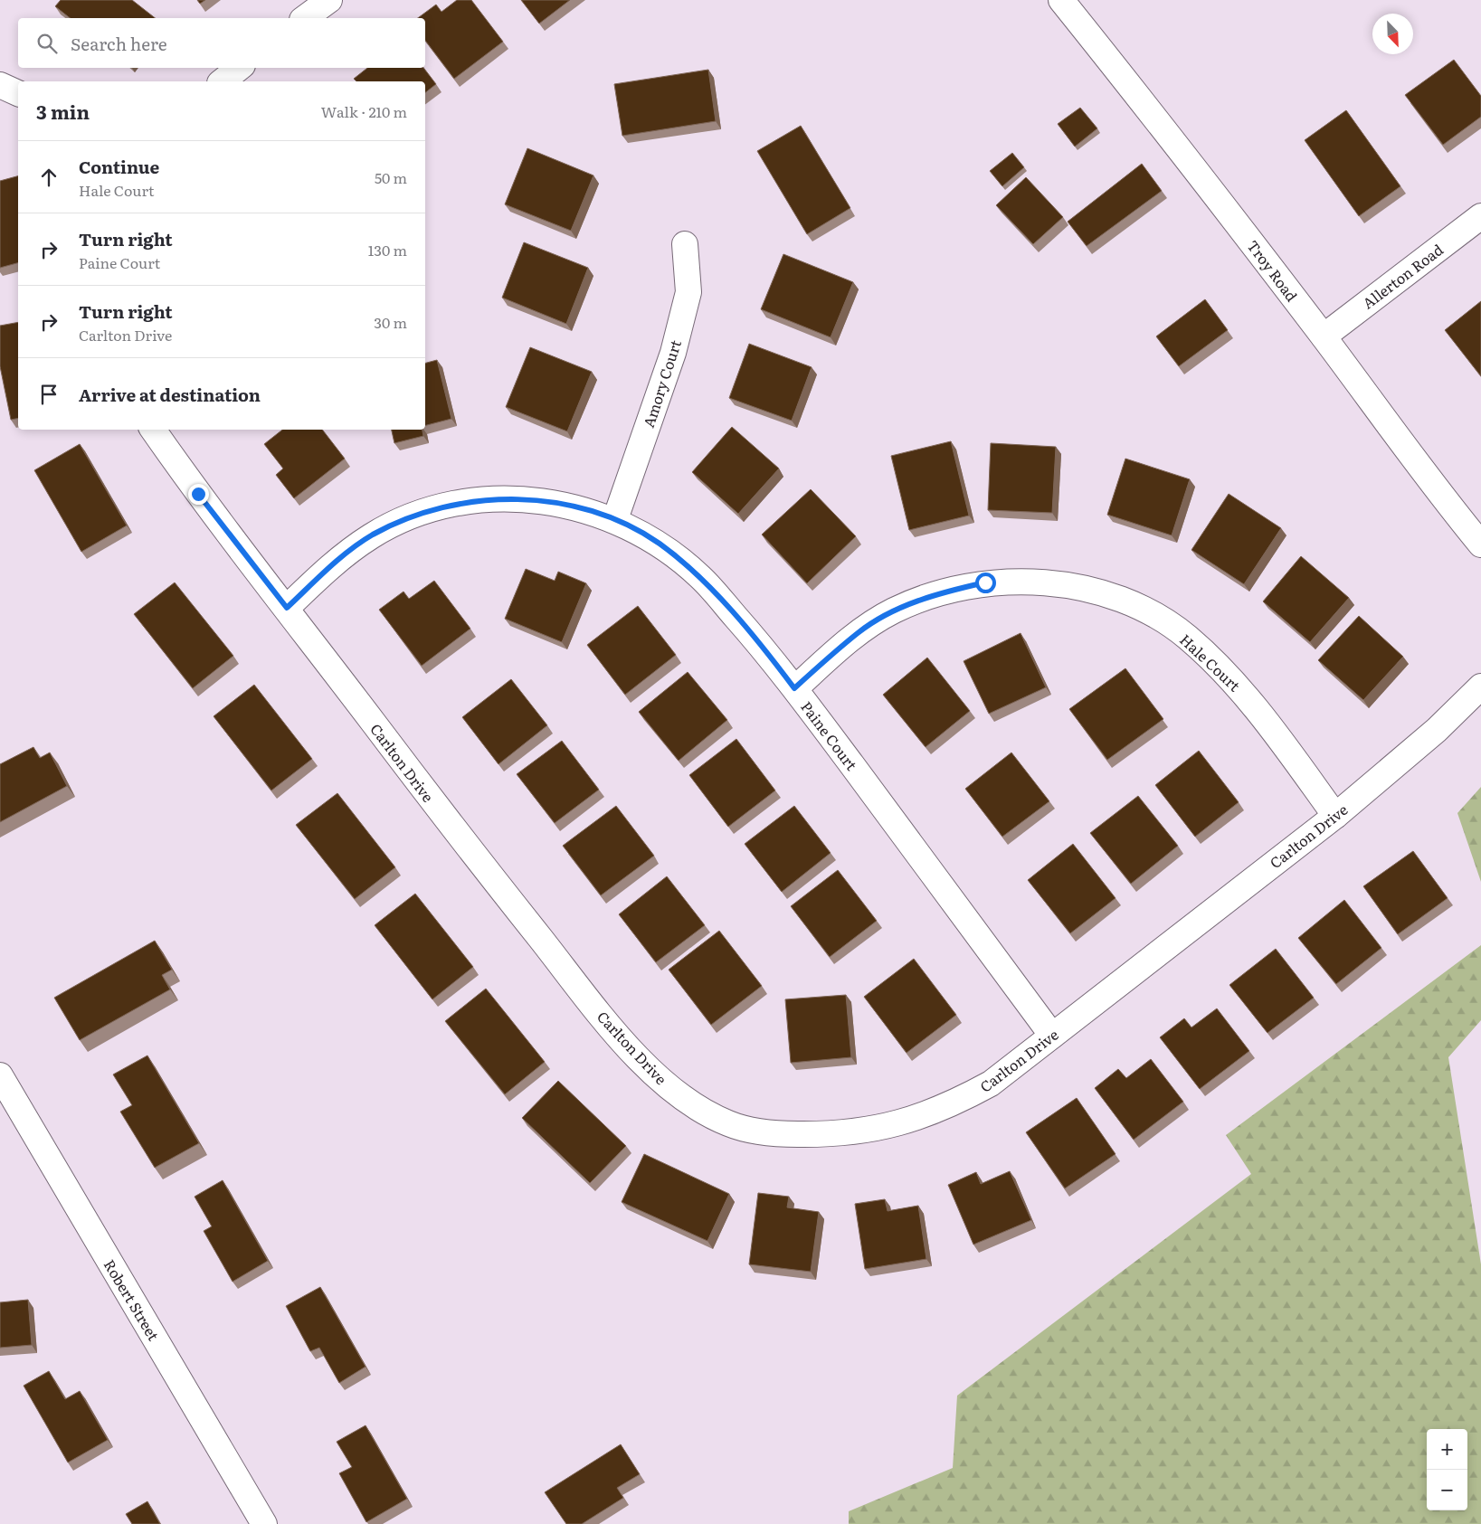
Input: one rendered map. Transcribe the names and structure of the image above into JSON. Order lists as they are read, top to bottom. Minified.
{"streets":{"street":["Troy Road","Allerton Road","Amory Court","Hale Court","Paine Court","Carlton Drive","Robert Street"]},"crossings":[["Troy Road","Allerton Road"],["Amory Court","Paine Court"],["Hale Court","Paine Court"],["Hale Court","Carlton Drive"],["Paine Court","Carlton Drive"]],"north":"bottom right","page":{"search":"Search here","heading":["3 min","Walk · 210 m"],"list":[["Continue","Hale Court","50 m"],["Turn right","Paine Court","130 m"],["Turn right","Carlton Drive","30 m"],"Arrive at destination"],"map_buttons":["+","−"]}}
